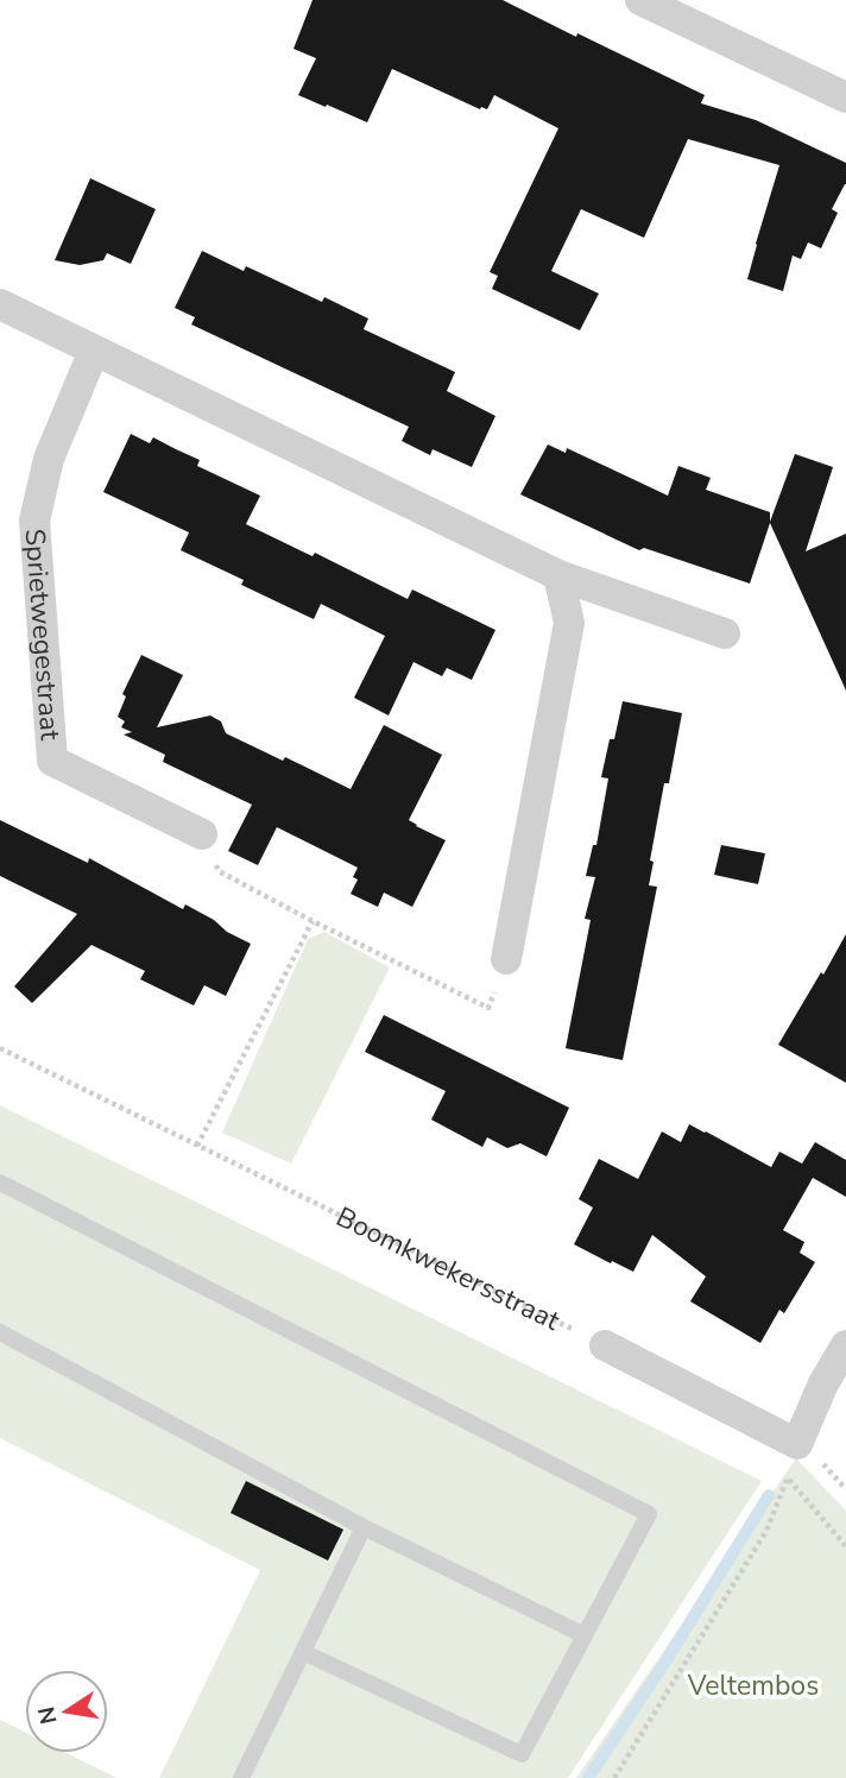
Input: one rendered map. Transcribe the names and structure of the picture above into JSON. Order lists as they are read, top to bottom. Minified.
{"streets":{"street":["Sprietwegestraat"],"path":["Boomkwekersstraat"]},"parks":["Veltembos"],"north":"left"}
